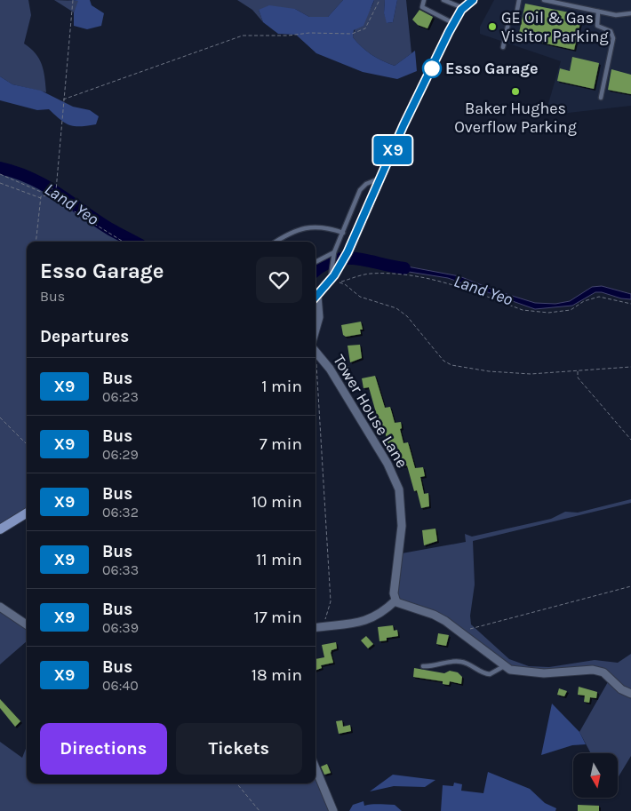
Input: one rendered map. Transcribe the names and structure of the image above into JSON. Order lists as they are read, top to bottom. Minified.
{"streets":{"street":["Tower House Lane"]},"water":["Land Yeo"],"places":["GE Oil & Gas Visitor Parking","Esso Garage","Baker Hughes Overflow Parking"],"lines":["bus line X9"],"north":"bottom","page":{"on_map":"X9","heading":[["Esso Garage","Bus"],"Departures"],"list":[{"mark":"X9","name":"Bus","note":"06:23","value":"1 min"},{"mark":"X9","name":"Bus","note":"06:29","value":"7 min"},{"mark":"X9","name":"Bus","note":"06:32","value":"10 min"},{"mark":"X9","name":"Bus","note":"06:33","value":"11 min"},{"mark":"X9","name":"Bus","note":"06:39","value":"17 min"},{"mark":"X9","name":"Bus","note":"06:40","value":"18 min"}],"buttons":["Directions","Tickets"]}}
